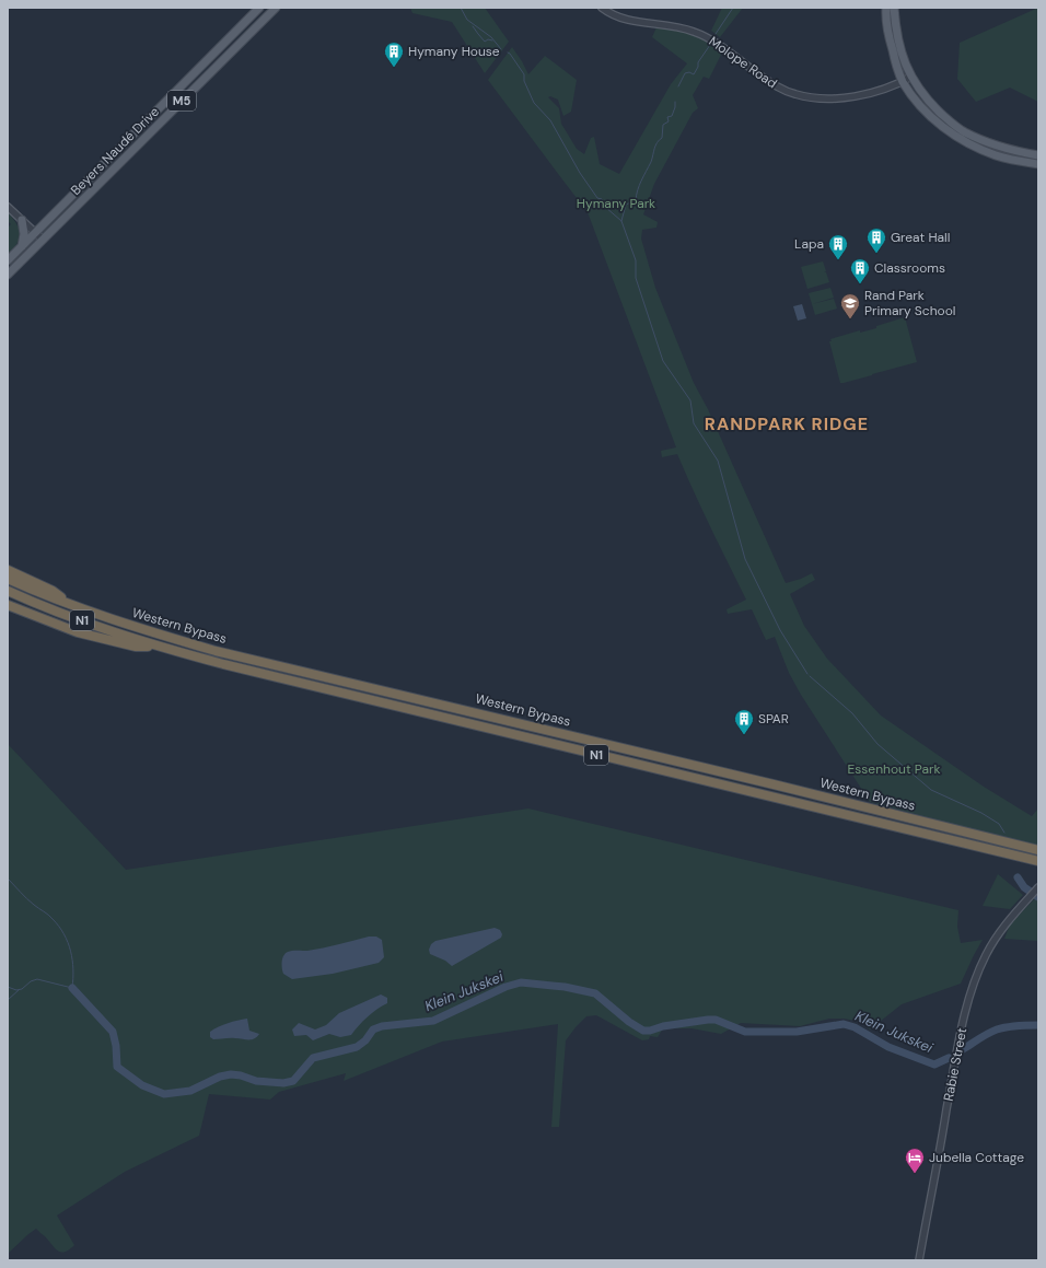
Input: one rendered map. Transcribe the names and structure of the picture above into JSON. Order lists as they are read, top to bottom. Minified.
{"streets":{"highway":["N1","Western Bypass"],"main road":["M5","Beyers Naudé Drive"],"street":["Molope Road","Rabie Street"]},"districts":["RANDPARK RIDGE"],"water":["Klein Jukskei"],"parks":["Hymany Park","Essenhout Park"],"places":{"building":["Hymany House","Great Hall","Lapa","Classrooms","SPAR"],"school or university":["Rand Park Primary School"],"hotel":["Jubella Cottage"]}}
